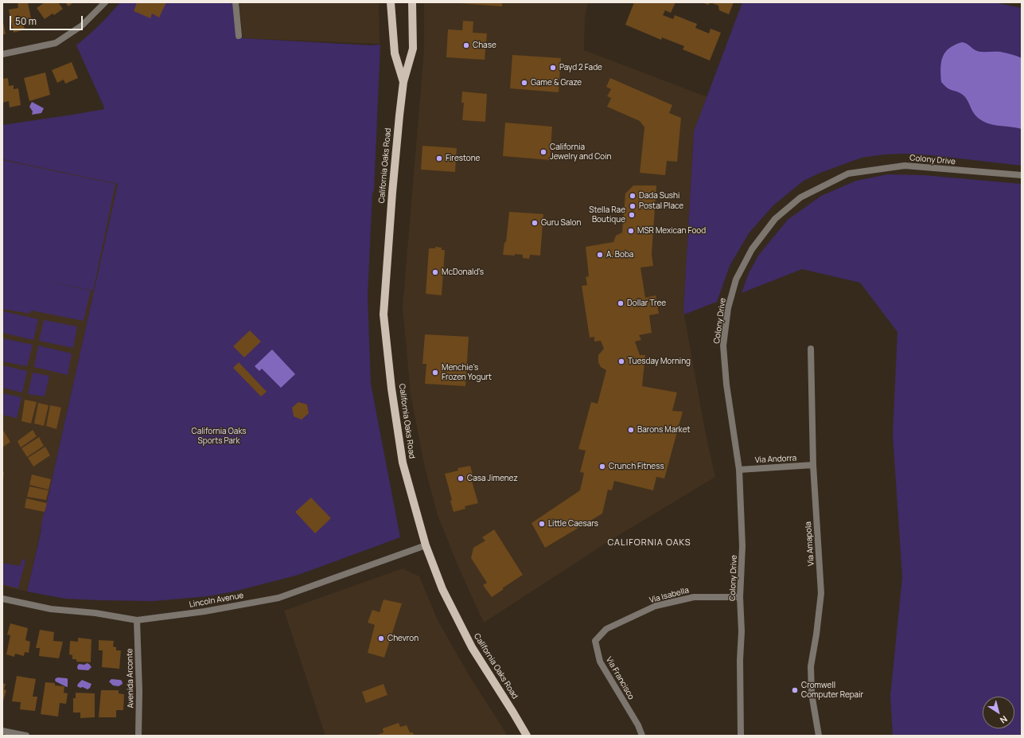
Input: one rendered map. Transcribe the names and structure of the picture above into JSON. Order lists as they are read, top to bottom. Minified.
{"streets":{"main road":["California Oaks Road"],"street":["Colony Drive","Via Andorra","Via Amapola","Via Isabella","Lincoln Avenue","Avenida Arconte","Via Francisco"]},"crossings":[["Colony Drive","Via Andorra"],["Colony Drive","Via Isabella"],["California Oaks Road","Lincoln Avenue"],["Via Andorra","Via Amapola"],["Via Isabella","Via Francisco"],["Lincoln Avenue","Avenida Arconte"]],"districts":["CALIFORNIA OAKS"],"parks":["California Oaks Sports Park"],"places":["Chase","Payd 2 Fade","Game & Graze","California Jewelry and Coin","Firestone","Dada Sushi","Postal Place","Stella Rae Boutique","Guru Salon","MSR Mexican Food","A. Boba","McDonald's","Dollar Tree","Tuesday Morning","Menchie's Frozen Yogurt","Barons Market","Crunch Fitness","Casa Jimenez","Little Caesars","Chevron","Cromwell Computer Repair"],"scale_bar":"50 m","north":"bottom right"}
